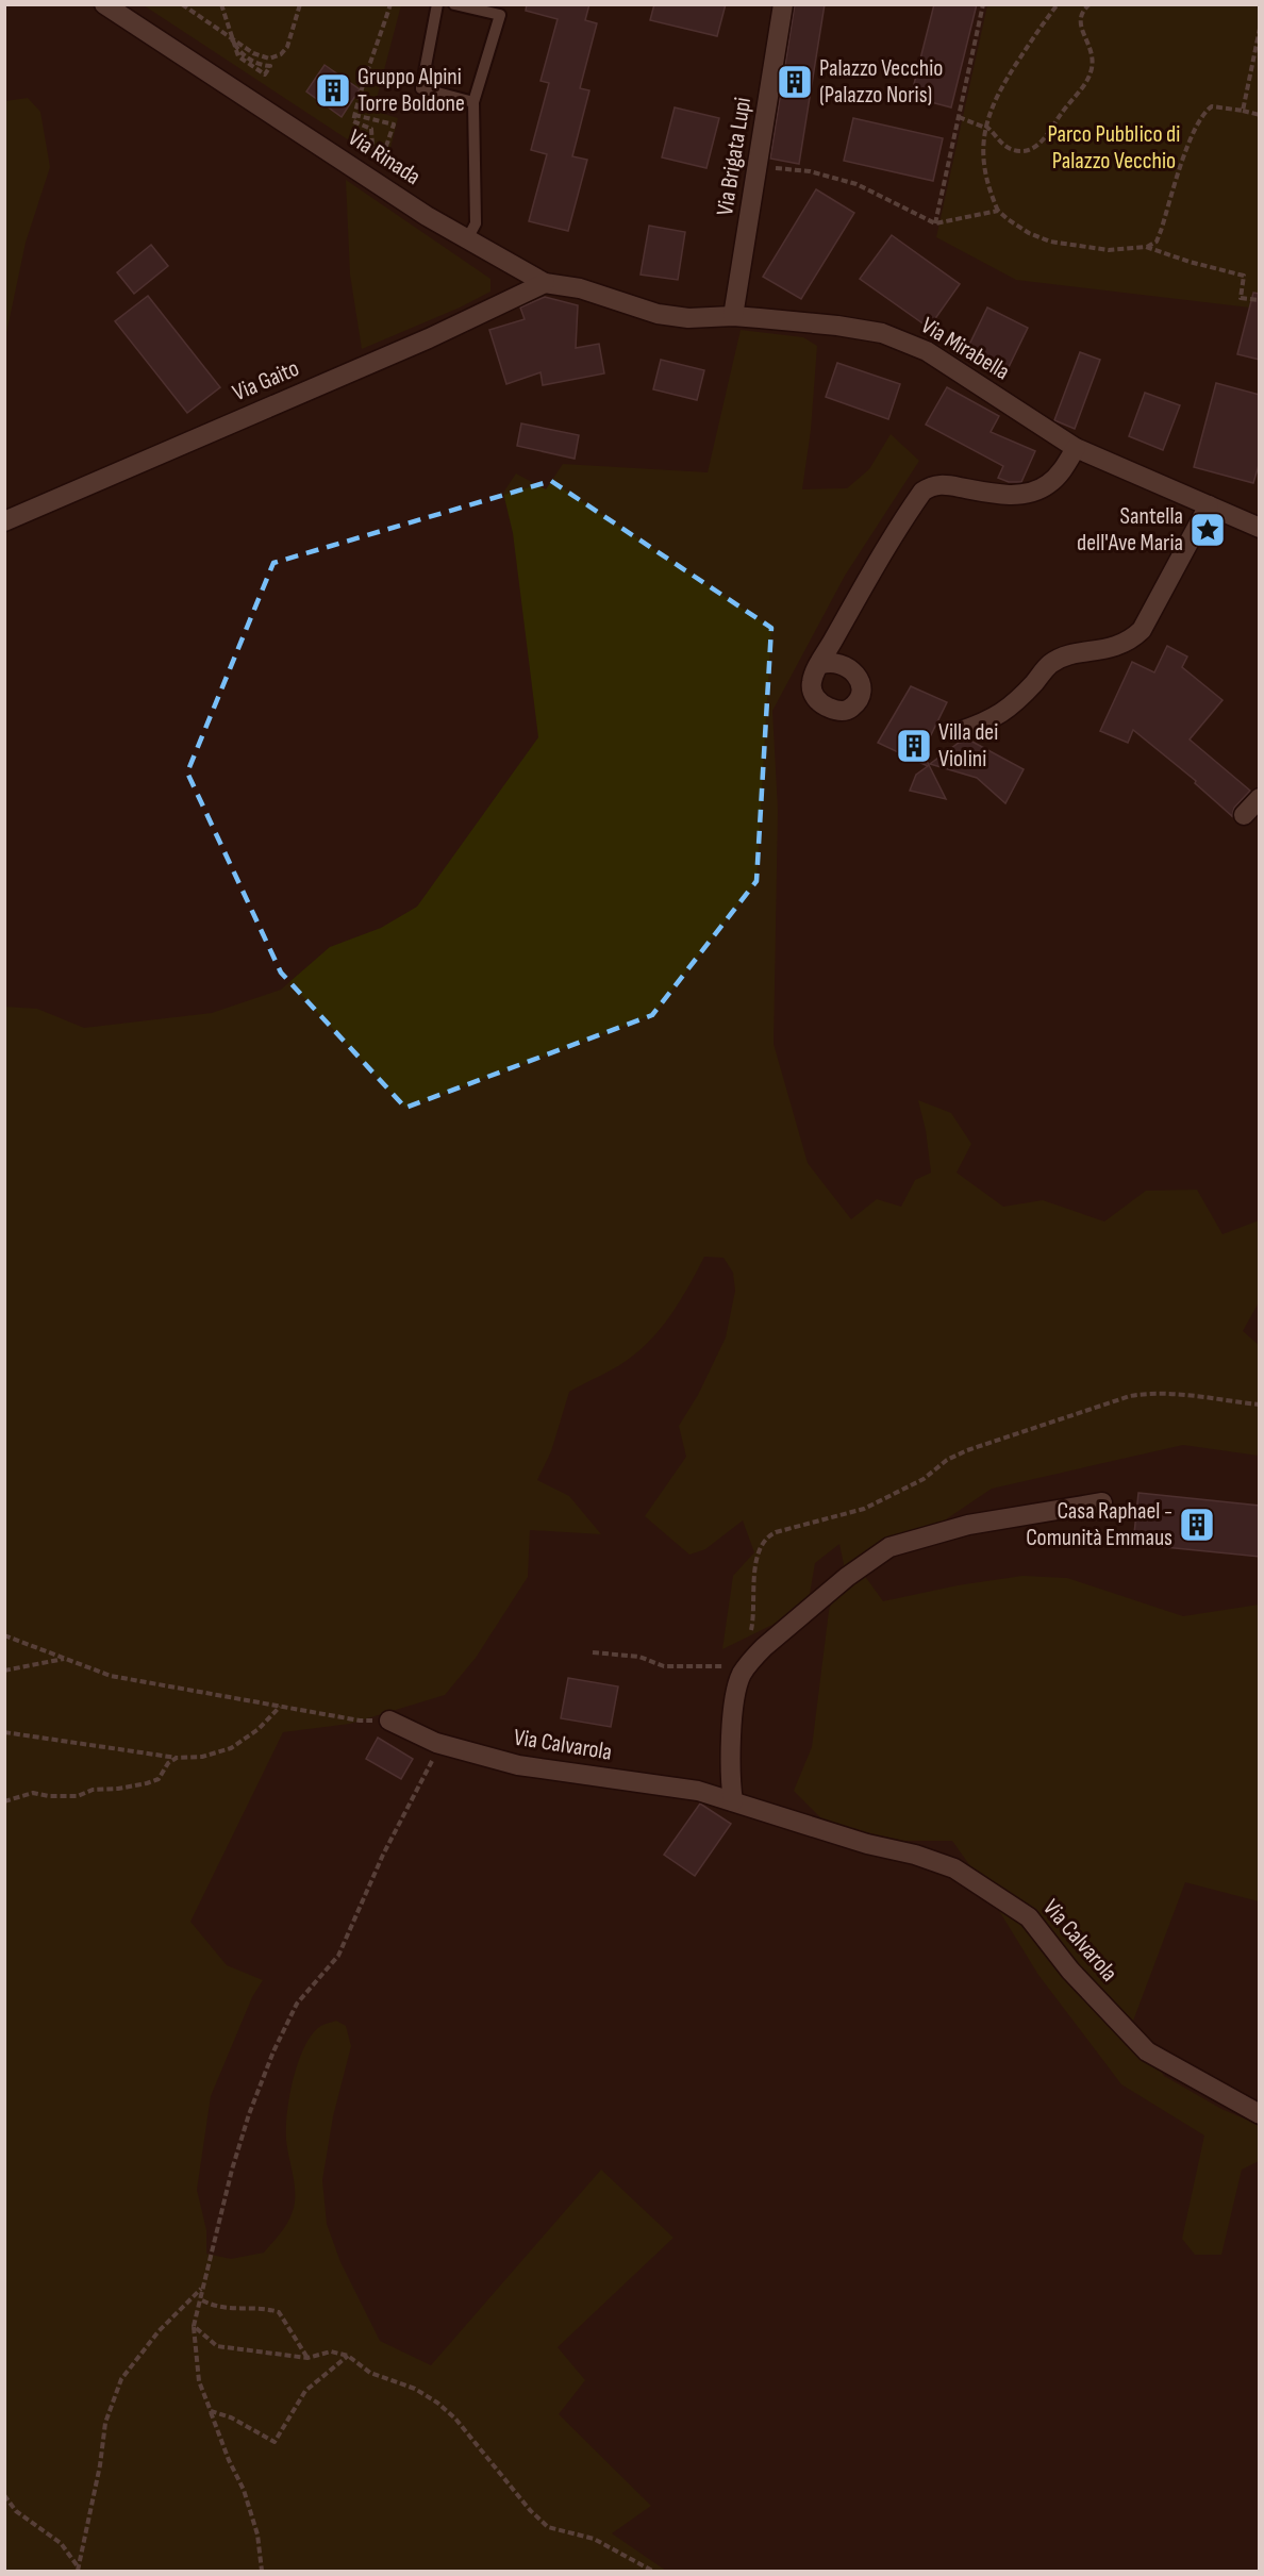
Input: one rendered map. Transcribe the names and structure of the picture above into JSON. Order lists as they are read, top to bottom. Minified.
{"streets":{"street":["Via Brigata Lupi","Via Rinada","Via Mirabella","Via Gaito","Via Calvarola"]},"crossings":[["Via Brigata Lupi","Via Mirabella"],["Via Rinada","Via Mirabella"],["Via Rinada","Via Gaito"],["Via Mirabella","Via Gaito"]],"parks":["Parco Pubblico di Palazzo Vecchio"],"places":{"building":["Palazzo Vecchio (Palazzo Noris)","Gruppo Alpini Torre Boldone","Villa dei Violini","Casa Raphael - Comunità Emmaus"],"place":["Santella dell'Ave Maria"]}}
